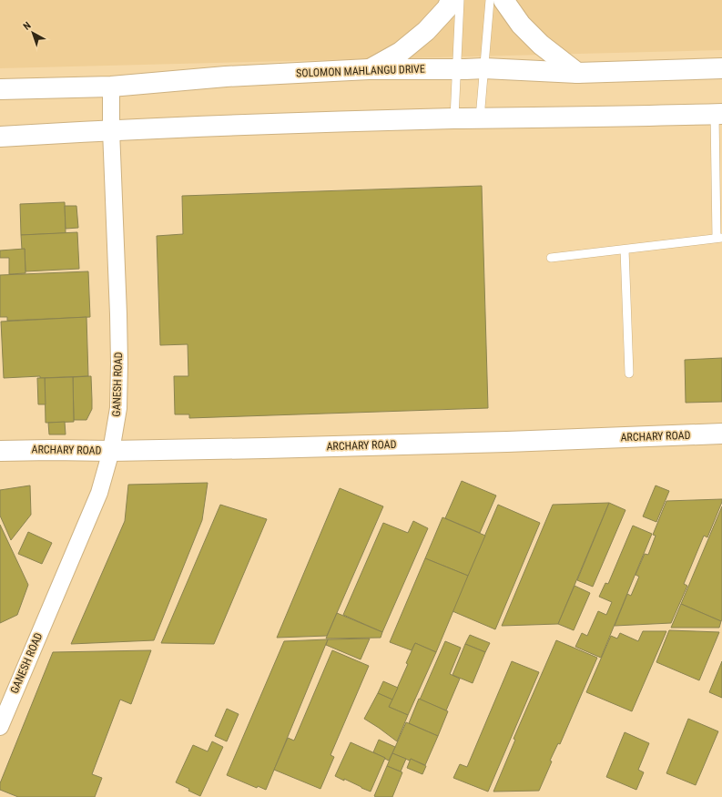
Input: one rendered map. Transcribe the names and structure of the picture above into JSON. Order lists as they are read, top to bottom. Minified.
{"streets":{"main road":["SOLOMON MAHLANGU DRIVE","ARCHARY ROAD"],"street":["GANESH ROAD"]},"crossings":[["SOLOMON MAHLANGU DRIVE","GANESH ROAD"],["GANESH ROAD","ARCHARY ROAD"]],"north":"top left"}
